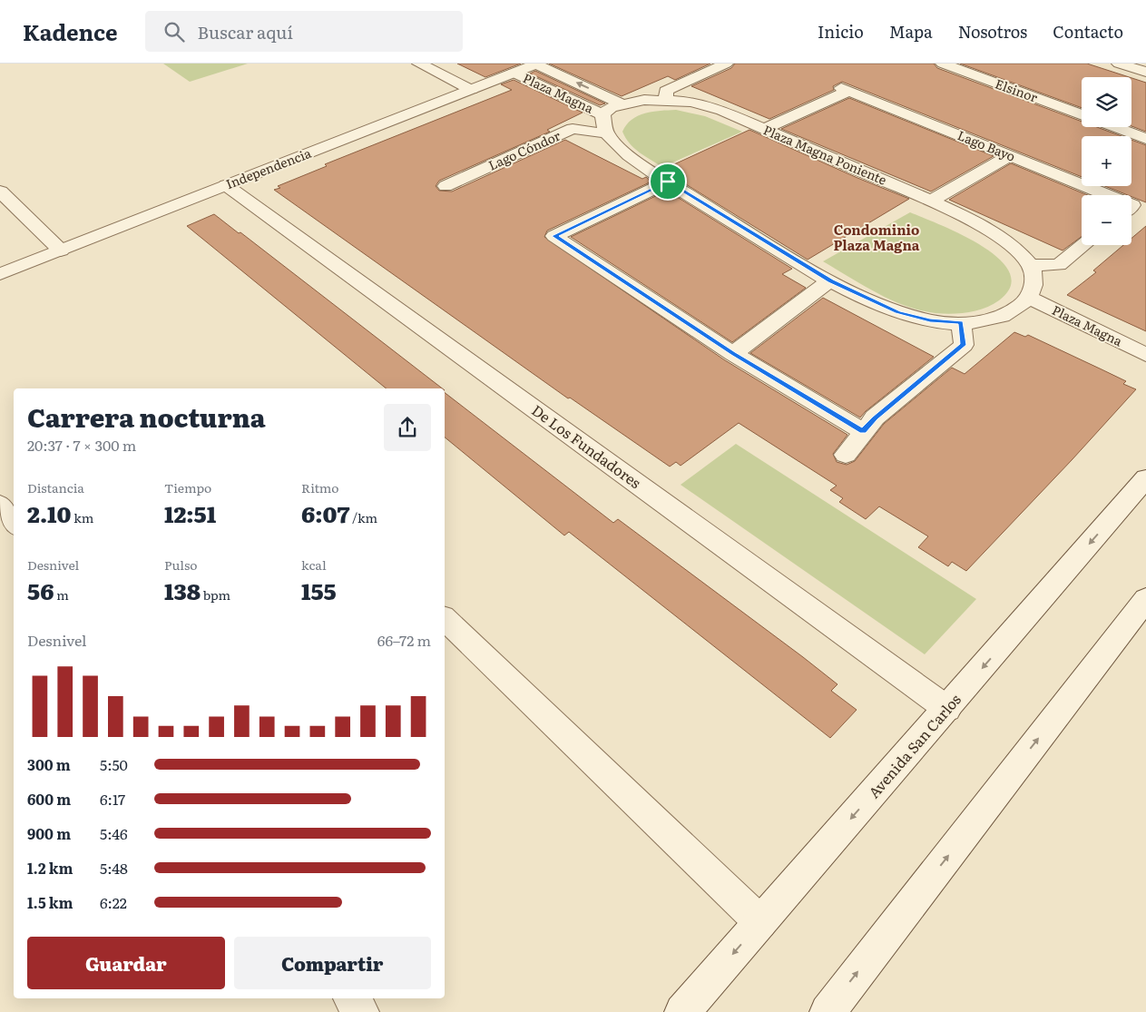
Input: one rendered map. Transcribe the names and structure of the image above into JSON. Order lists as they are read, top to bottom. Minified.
{"streets":{"street":["Elsinor","Plaza Magna","Lago Bayo","Lago Cóndor","Plaza Magna Poniente","Independencia","De Los Fundadores","Avenida San Carlos"]},"crossings":[["Plaza Magna","Plaza Magna Poniente"],["Plaza Magna","Independencia"],["Lago Bayo","Plaza Magna Poniente"],["Independencia","De Los Fundadores"],["De Los Fundadores","Avenida San Carlos"]],"districts":["Condominio Plaza Magna"],"page":{"header":"Kadence","search":"Buscar aquí","nav":["Inicio","Mapa","Nosotros","Contacto"],"map_buttons":["+","−"],"heading":["Carrera nocturna","20:37 · 7 × 300 m"],"stats":[["Distancia","2.10 km"],["Tiempo","12:51"],["Ritmo","6:07 /km"],["Desnivel","56 m"],["Pulso","138 bpm"],["kcal","155"]],"chart":["Desnivel","66–72 m"],"list":[{"name":"300 m","note":"5:50"},{"name":"600 m","note":"6:17"},{"name":"900 m","note":"5:46"},{"name":"1.2 km","note":"5:48"},{"name":"1.5 km","note":"6:22"}],"buttons":["Guardar","Compartir"]}}
